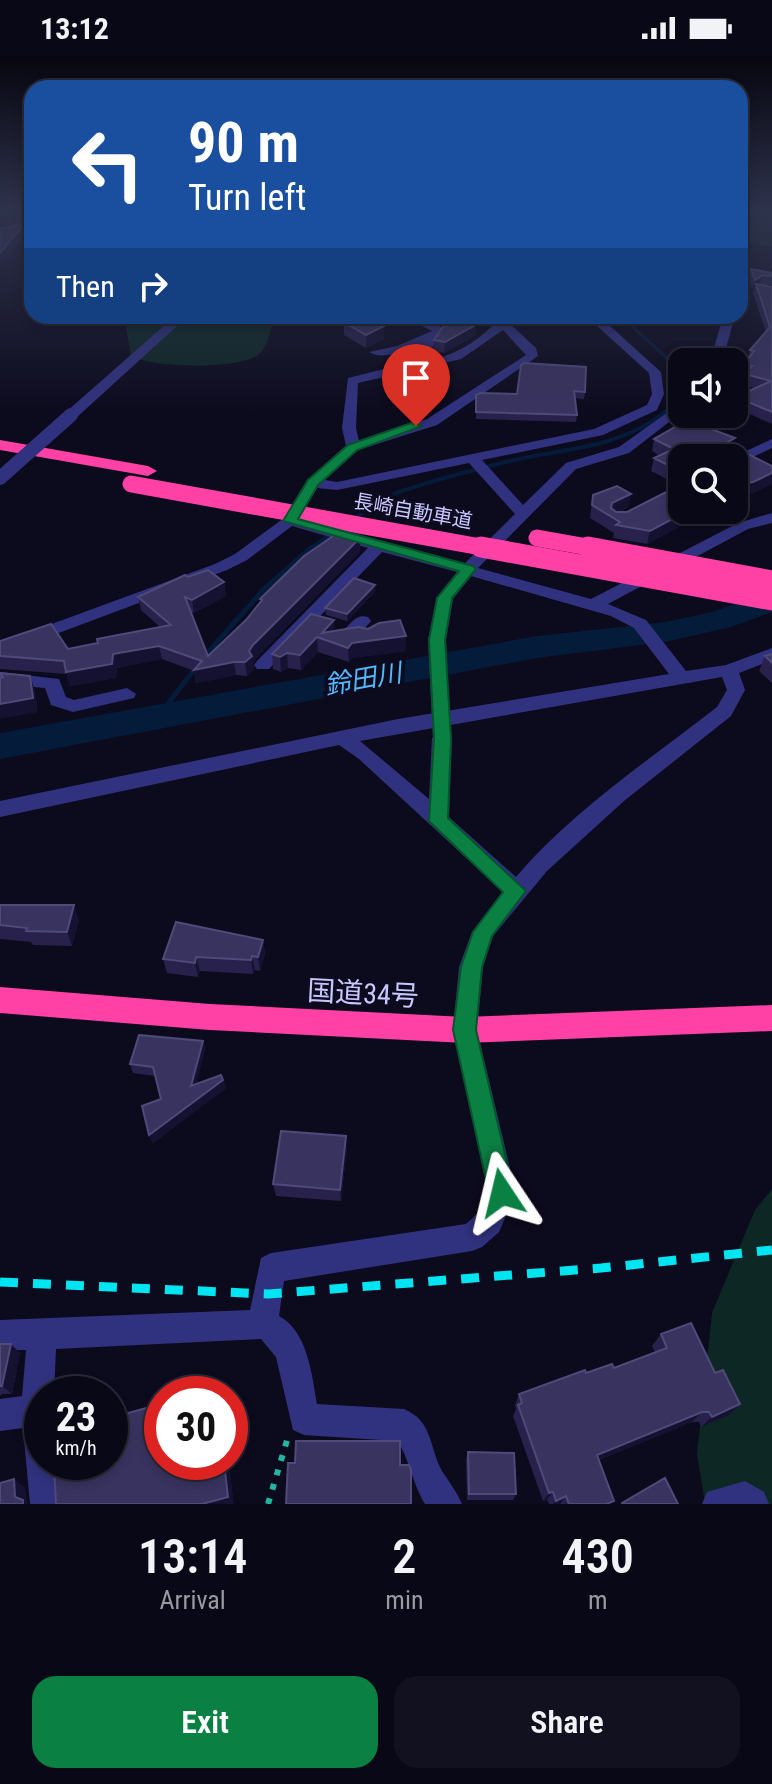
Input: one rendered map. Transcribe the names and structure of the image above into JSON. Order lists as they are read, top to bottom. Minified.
{"streets":{"highway":["長崎自動車道","国道34号"]},"water":["鈴田川"],"page":{"status":"13:12","turn":["90 m","Turn left"],"then":"Then","speed":"23 km/h","limit":"30","eta":["13:14","Arrival","2","min","430","m"],"buttons":["Exit","Share"]}}
